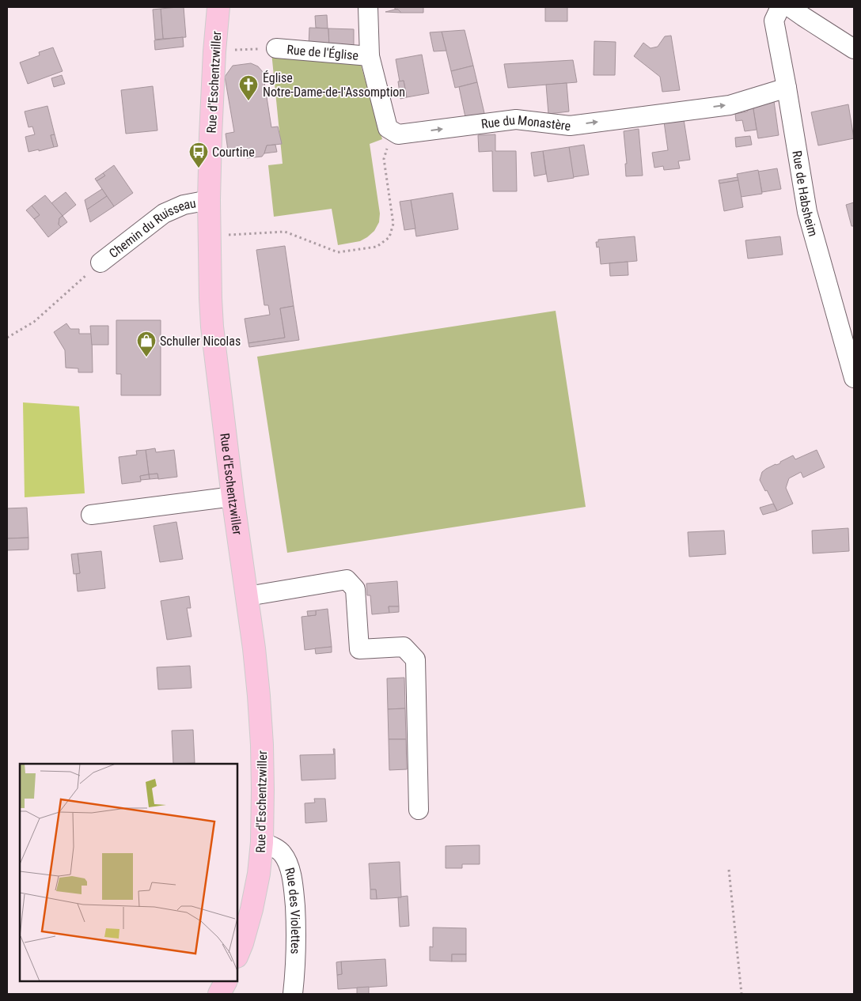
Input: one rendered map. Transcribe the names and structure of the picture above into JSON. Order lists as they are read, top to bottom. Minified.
{"streets":{"main road":["Rue d'Eschentzwiller"],"street":["Rue de l'Église","Rue du Monastère","Rue de Habsheim","Chemin du Ruisseau","Rue des Violettes"]},"crossings":[["Rue d'Eschentzwiller","Chemin du Ruisseau"],["Rue d'Eschentzwiller","Rue des Violettes"],["Rue du Monastère","Rue de Habsheim"]],"one_way":["Rue du Monastère"],"places":{"church":["Église Notre-Dame-de-l'Assomption"],"bus stop":["Courtine"],"shop":["Schuller Nicolas"]}}
